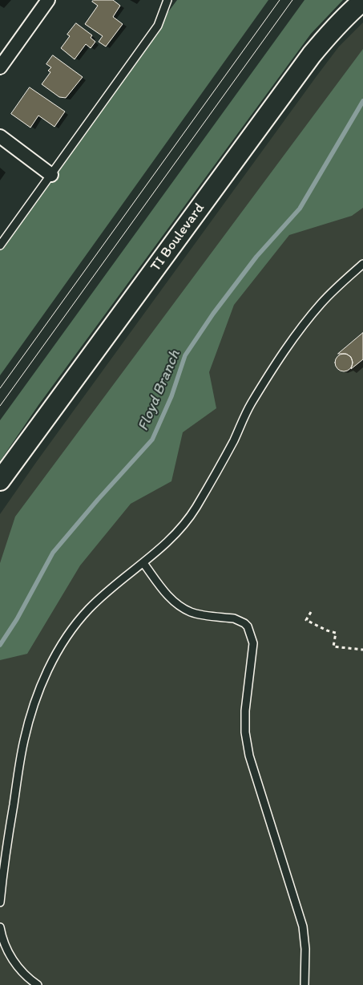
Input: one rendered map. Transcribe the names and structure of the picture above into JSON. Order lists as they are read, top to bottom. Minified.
{"streets":{"street":["TI Boulevard"]},"water":["Floyd Branch"]}
